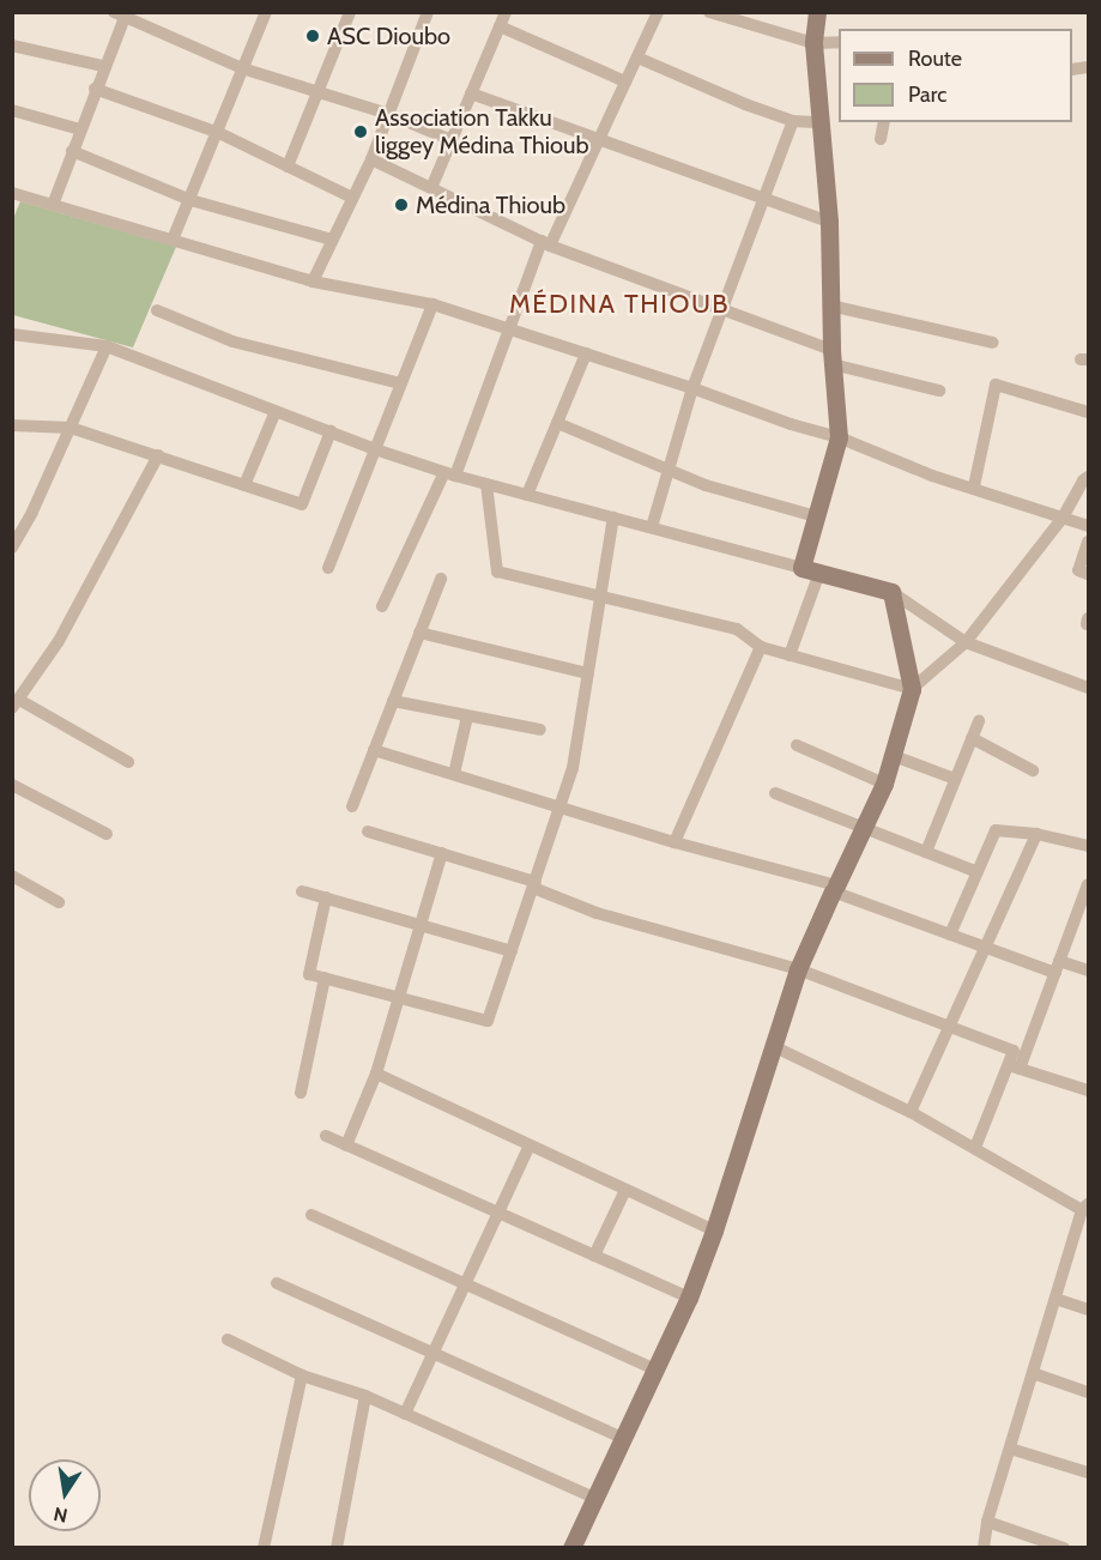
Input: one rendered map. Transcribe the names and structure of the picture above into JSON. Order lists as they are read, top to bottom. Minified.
{"districts":["MÉDINA THIOUB"],"places":["ASC Dioubo","Association Takku liggey Médina Thioub","Médina Thioub"],"legend":["Route","Parc"],"north":"bottom"}
